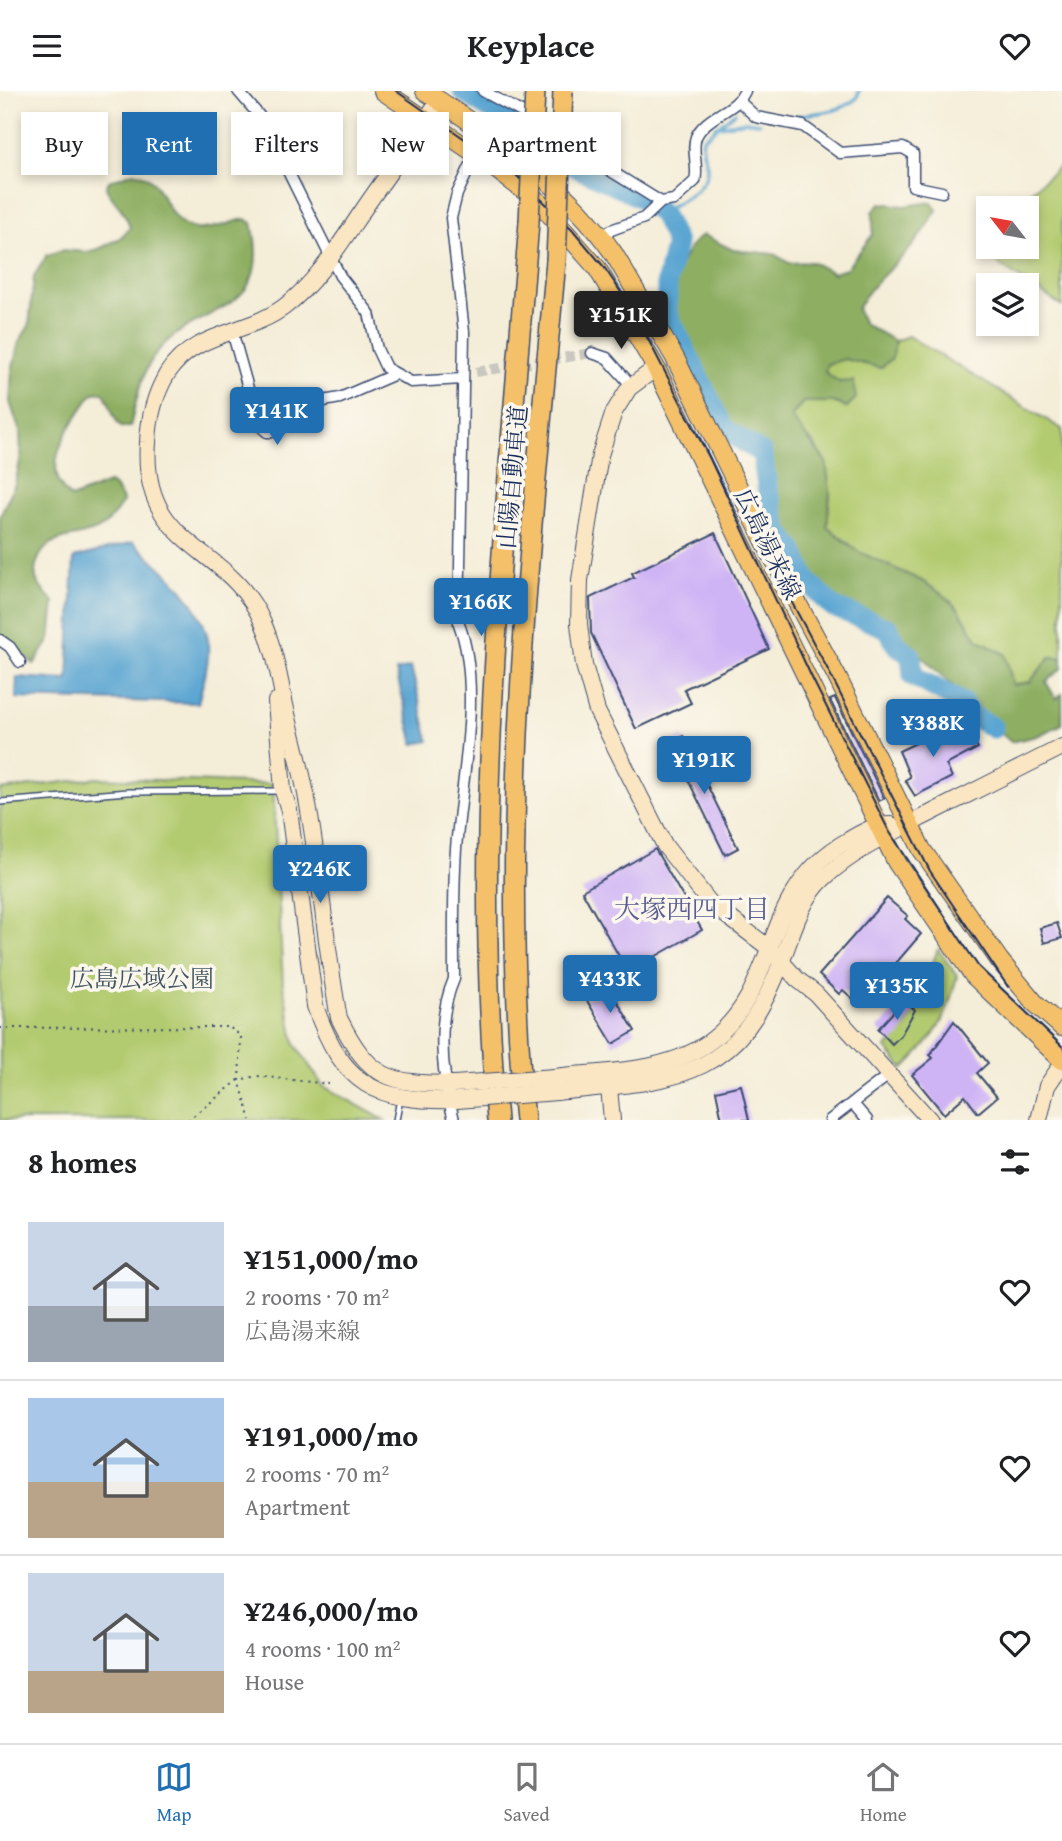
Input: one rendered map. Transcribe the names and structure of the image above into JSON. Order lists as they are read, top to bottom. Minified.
{"streets":{"highway":["山陽自動車道"],"main road":["広島湯来線"]},"districts":["大塚西四丁目"],"parks":["広島広域公園"],"north":"top left","page":{"header":"Keyplace","chip":["Buy","Rent","Filters","New","Apartment"],"price":["¥151K","¥141K","¥166K","¥388K","¥191K","¥246K","¥433K","¥135K"],"heading":"8 homes","list":[{"name":"¥151,000/mo","note":"2 rooms · 70 m² · 広島湯来線"},{"name":"¥191,000/mo","note":"2 rooms · 70 m² · Apartment"},{"name":"¥246,000/mo","note":"4 rooms · 100 m² · House"}],"tabs":["Map","Saved","Home"]}}
